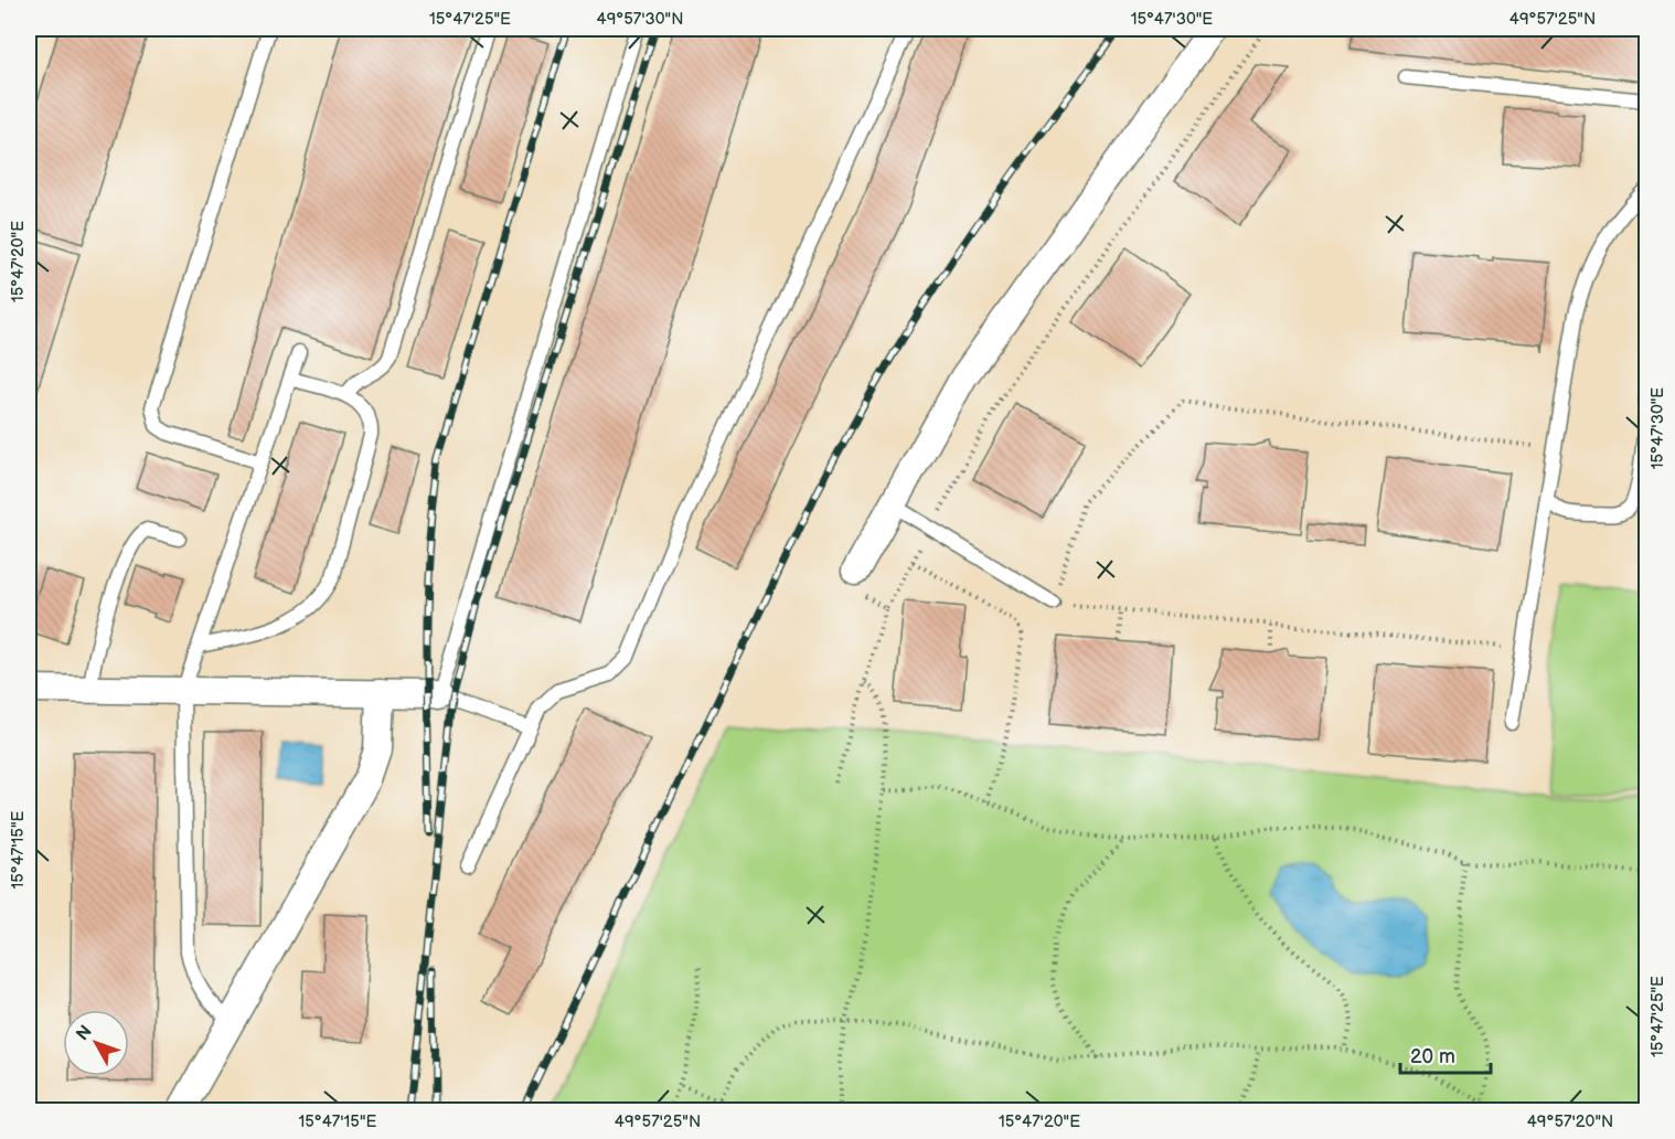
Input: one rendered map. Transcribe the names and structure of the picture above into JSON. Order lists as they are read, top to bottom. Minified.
{"scale_bar":"20 m","north":"top left","coordinates":["15°47'25\"E","49°57'30\"N","15°47'30\"E","49°57'25\"N","15°47'20\"E","15°47'15\"E","49°57'20\"N"]}
